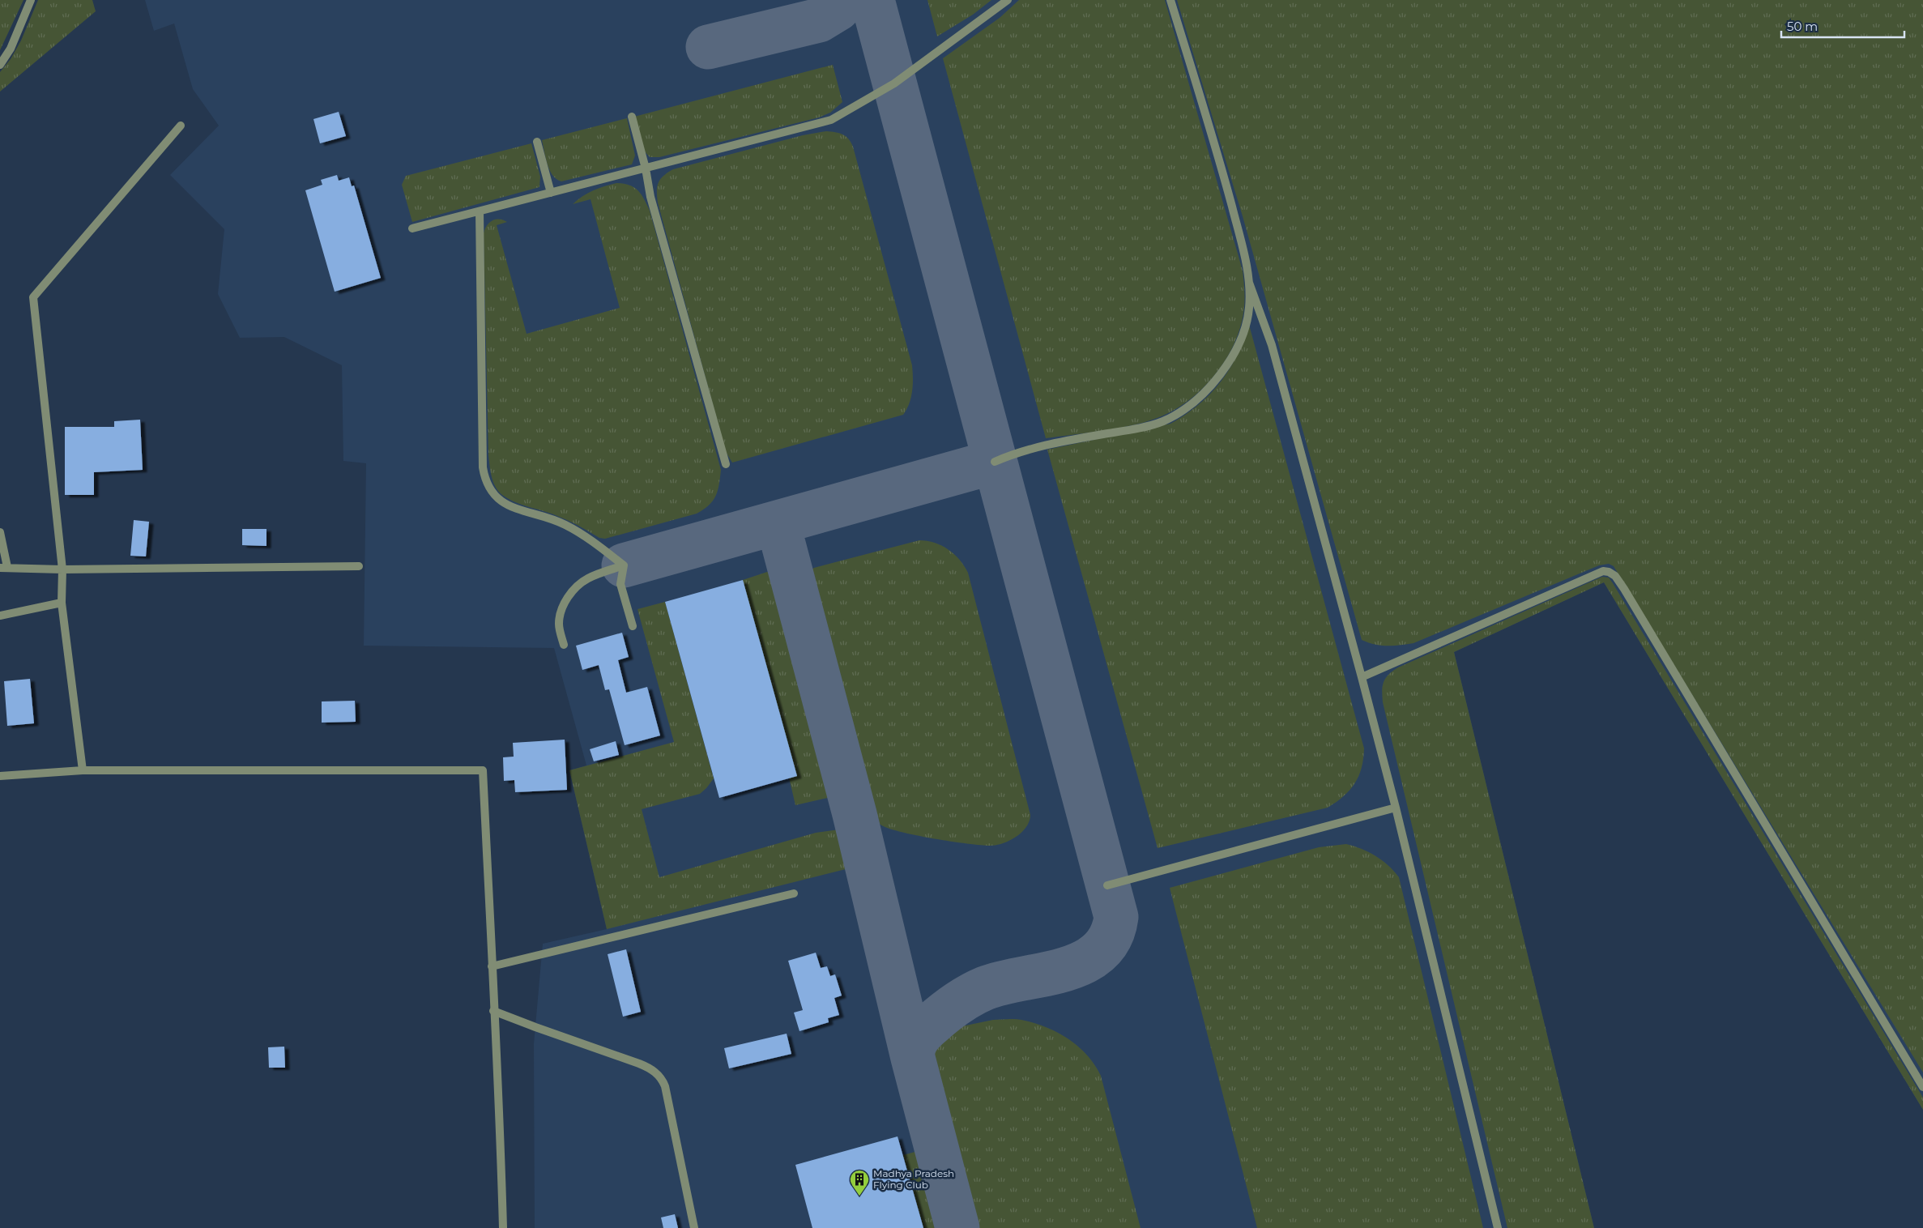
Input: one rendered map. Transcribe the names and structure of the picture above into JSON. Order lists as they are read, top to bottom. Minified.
{"places":{"building":["Madhya Pradesh Flying Club"]},"scale_bar":"50 m"}
